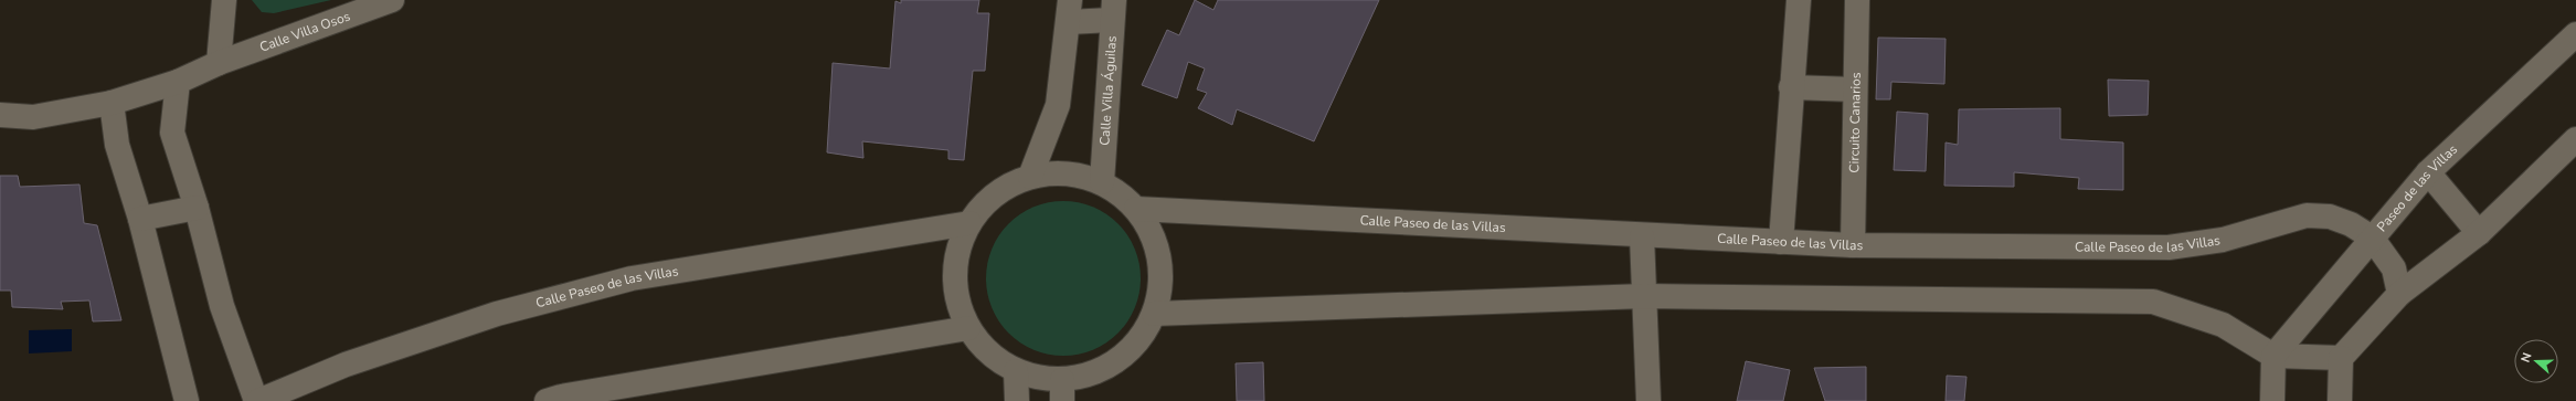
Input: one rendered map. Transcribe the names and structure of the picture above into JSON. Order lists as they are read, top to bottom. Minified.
{"streets":{"street":["Calle Villa Osos","Calle Villa Águilas","Circuito Canarios","Paseo de las Villas","Calle Paseo de las Villas"]},"crossings":[["Circuito Canarios","Calle Paseo de las Villas"],["Paseo de las Villas","Calle Paseo de las Villas"]],"north":"left"}
